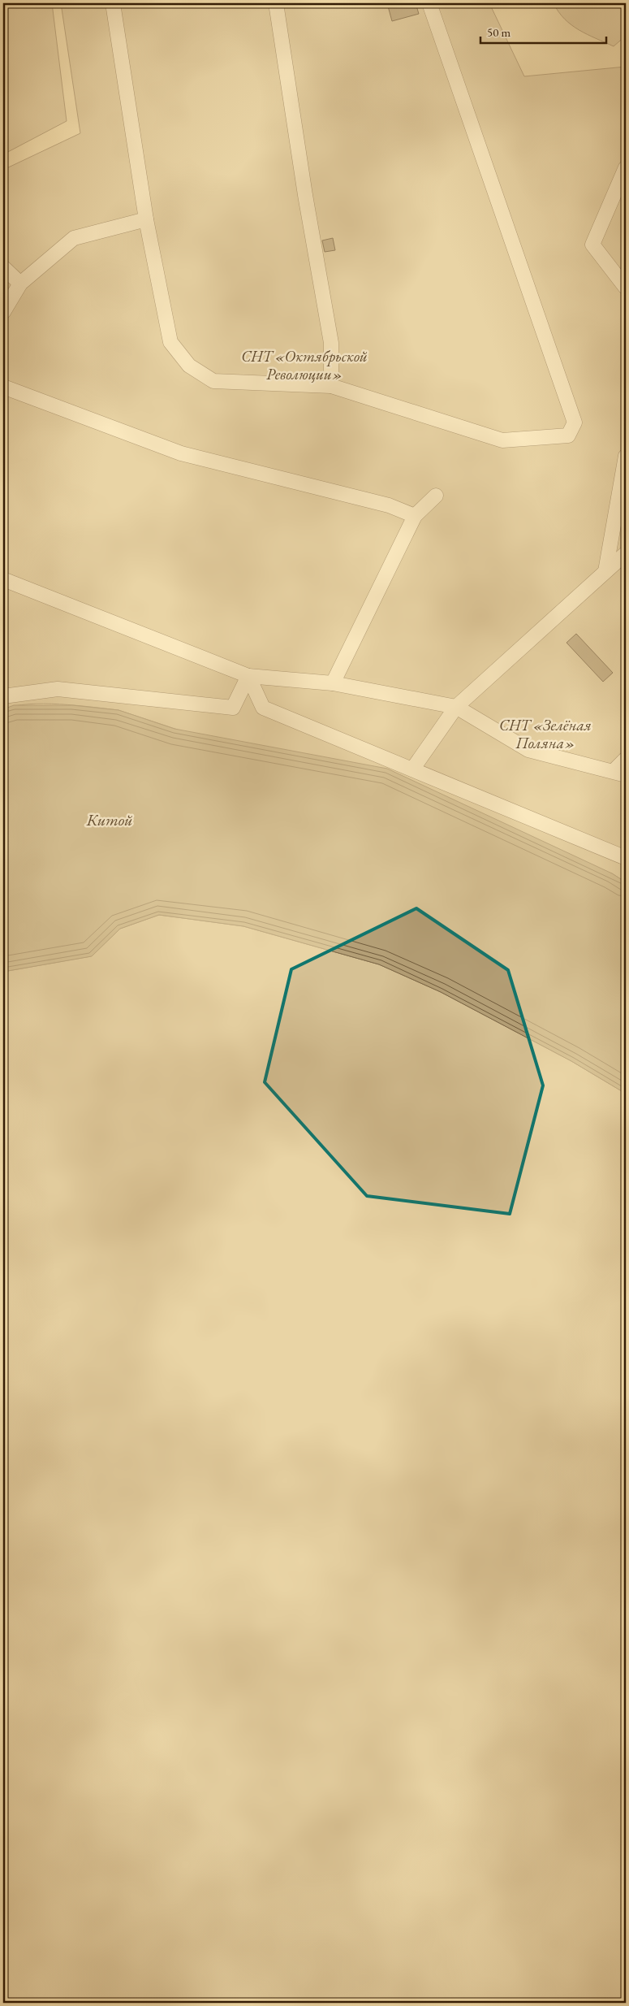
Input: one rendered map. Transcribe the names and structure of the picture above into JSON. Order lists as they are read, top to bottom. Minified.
{"water":["Китой"],"parks":["СНТ «Октябрьской Революции»","СНТ «Зелёная Поляна»"],"scale_bar":"50 m"}
